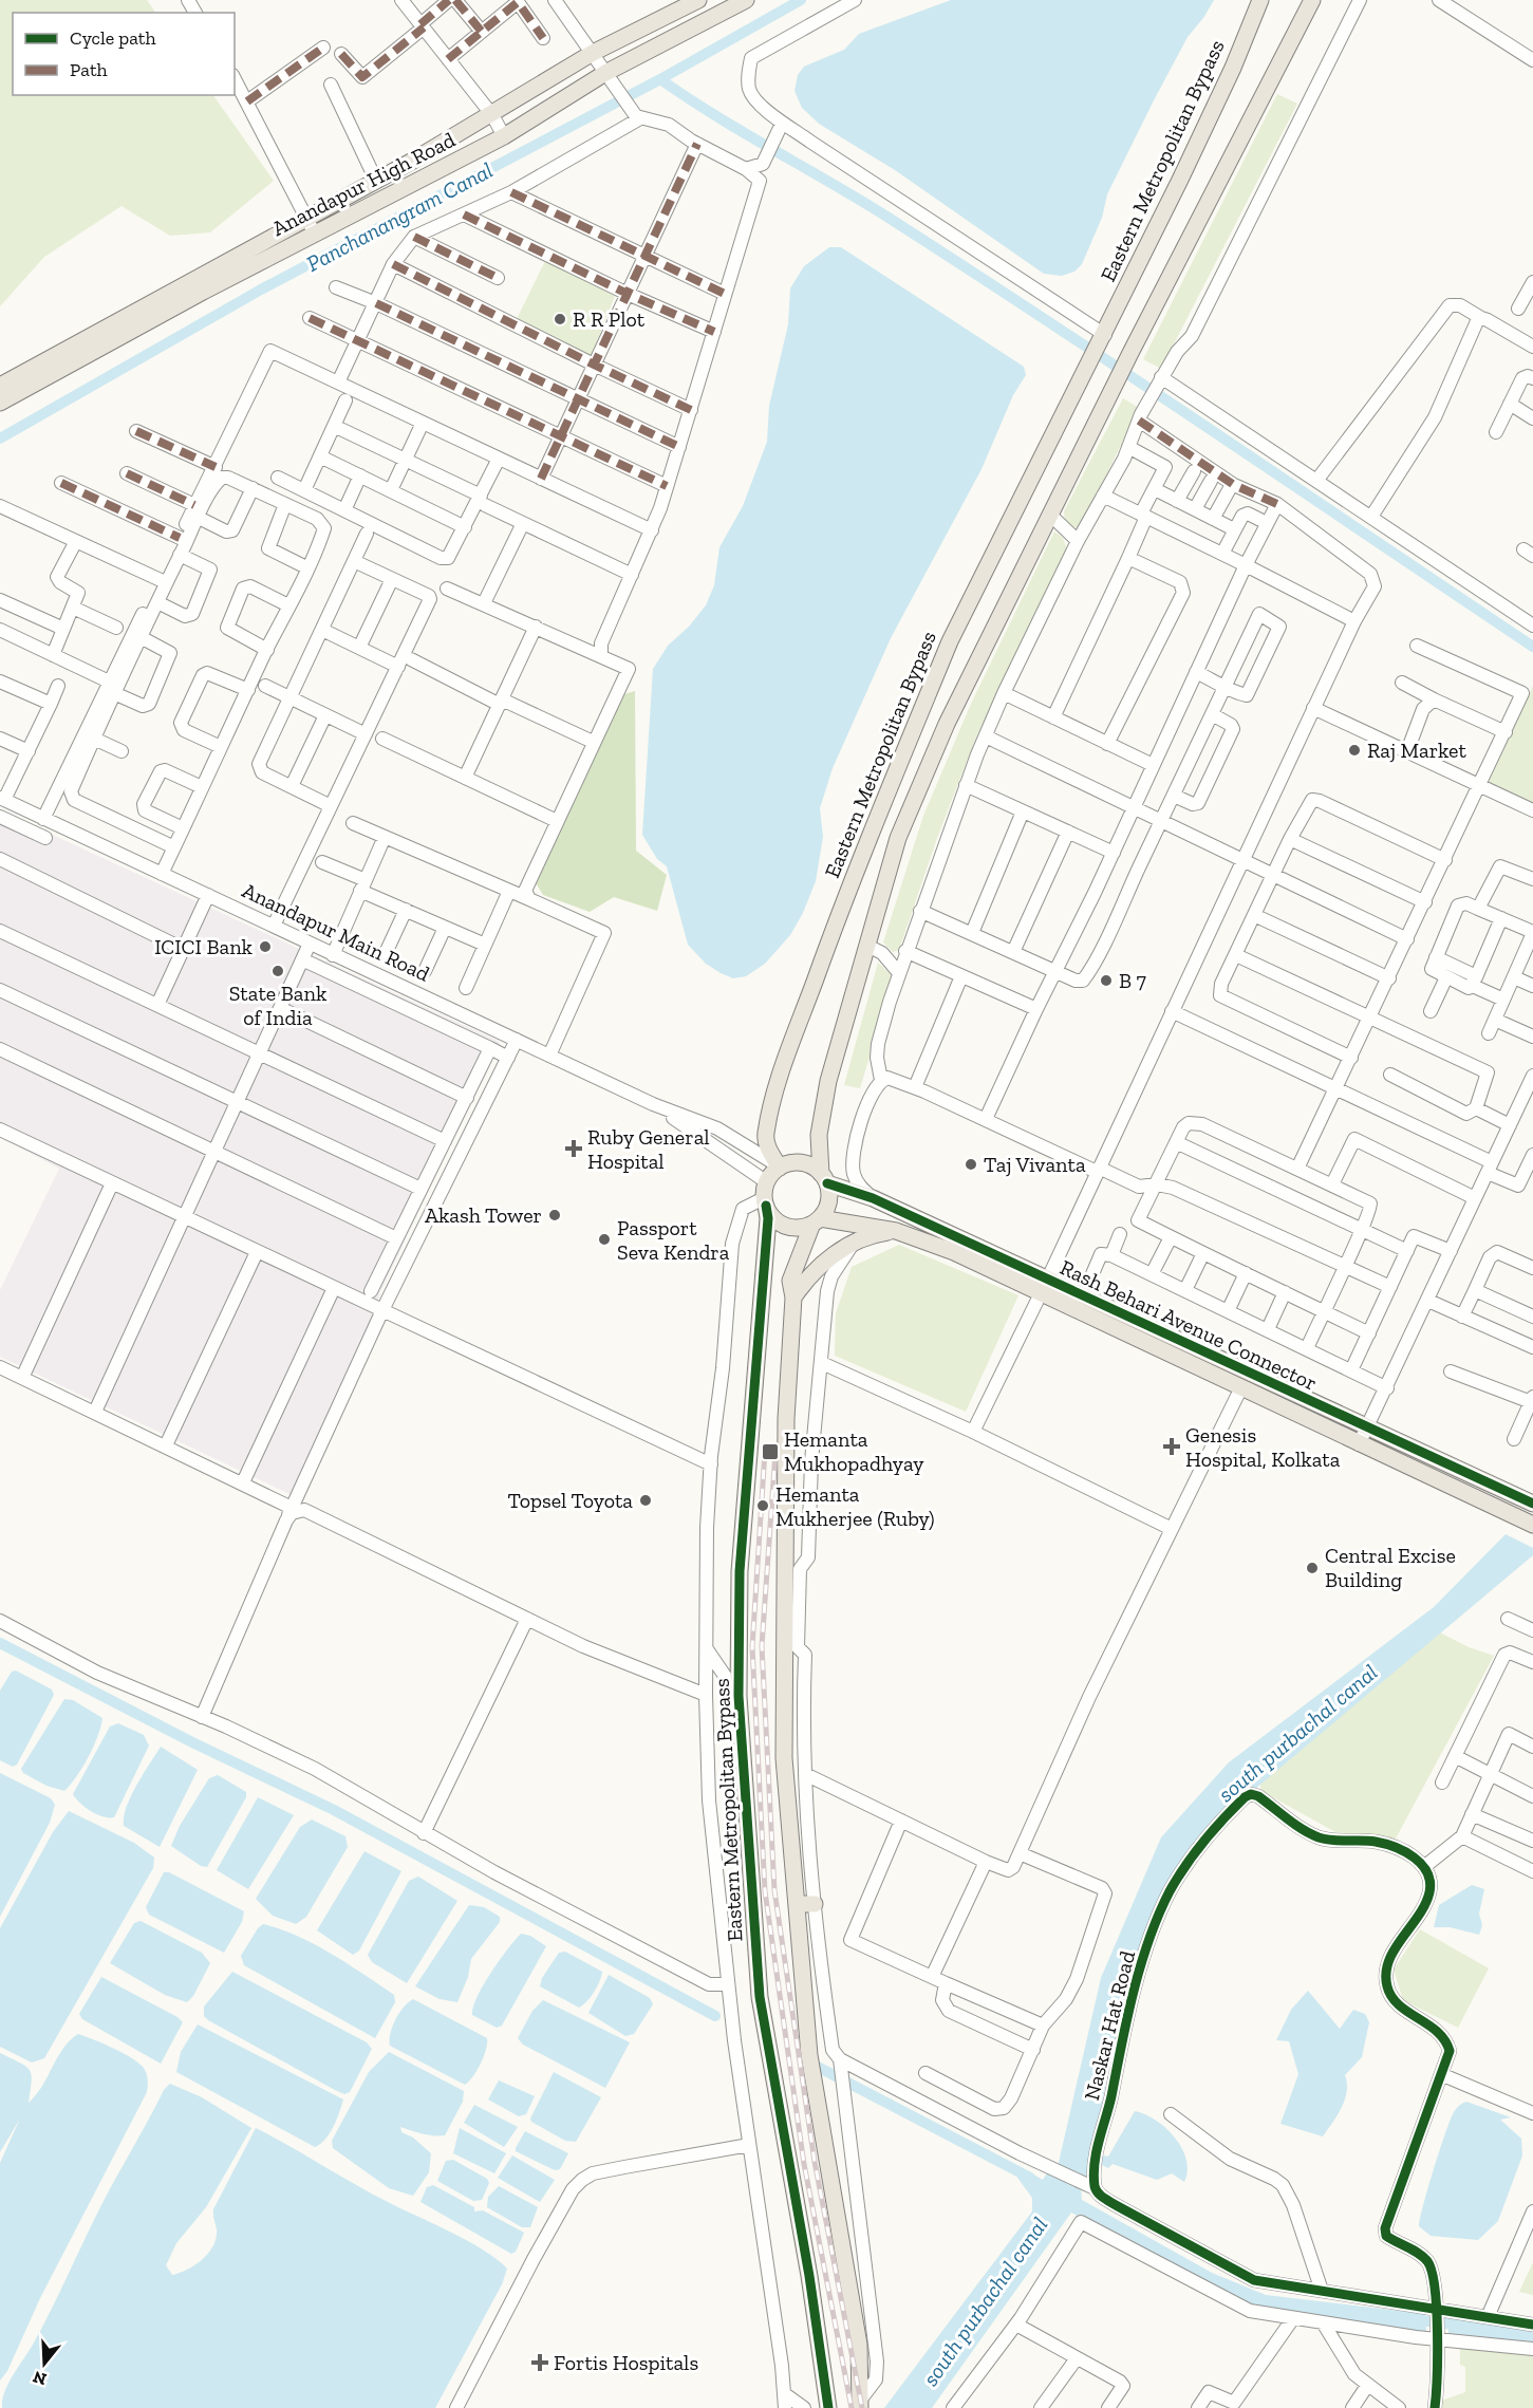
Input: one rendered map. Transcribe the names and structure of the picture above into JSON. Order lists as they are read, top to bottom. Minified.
{"streets":{"main road":["Eastern Metropolitan Bypass","Anandapur High Road","Rash Behari Avenue Connector"],"street":["Anandapur Main Road","Naskar Hat Road"]},"crossings":[["Eastern Metropolitan Bypass","Anandapur Main Road"],["Eastern Metropolitan Bypass","Rash Behari Avenue Connector"],["Anandapur Main Road","Rash Behari Avenue Connector"]],"water":["Panchanangram Canal","south purbachal canal"],"places":{"other":["R R Plot","Raj Market","ICICI Bank","State Bank of India","B 7","Taj Vivanta","Akash Tower","Passport Seva Kendra","Topsel Toyota","Hemanta Mukherjee (Ruby)","Central Excise Building"],"health":["Ruby General Hospital","Genesis Hospital, Kolkata","Fortis Hospitals"],"transit":["Hemanta Mukhopadhyay"]},"legend":["Cycle path","Path"],"north":"bottom"}
